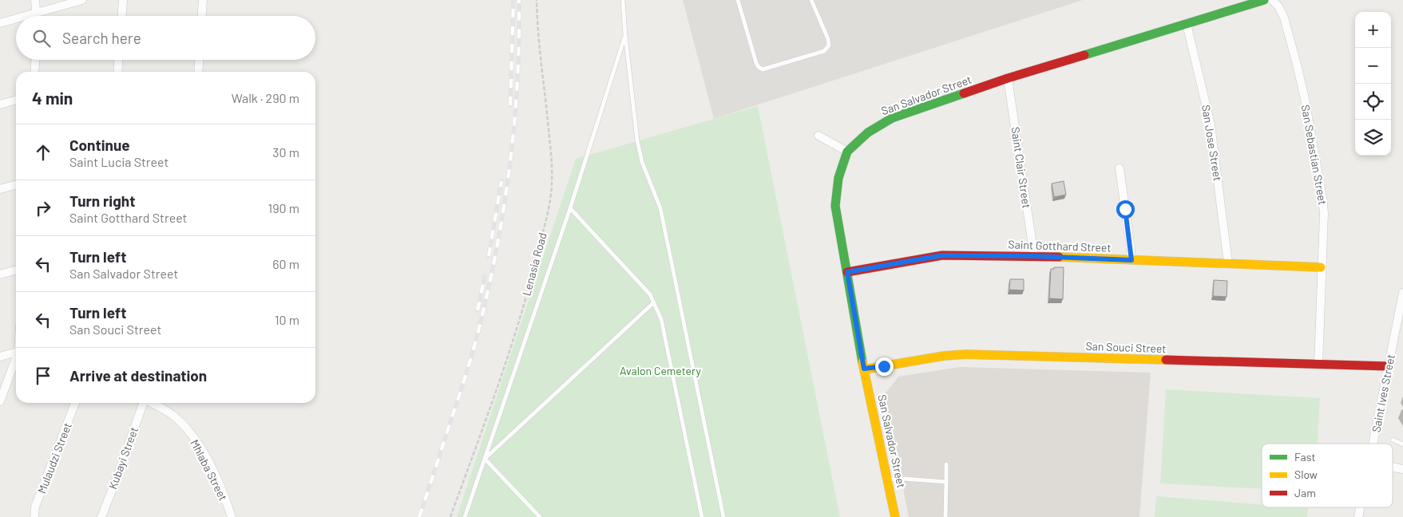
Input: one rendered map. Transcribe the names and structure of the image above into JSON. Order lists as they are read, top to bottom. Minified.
{"streets":{"street":["San Salvador Street","San Jose Street","San Sebastian Street","Saint Clair Street","Saint Gotthard Street","San Souci Street","Saint Ives Street","Mulaudzi Street","Kubayi Street","Mhlaba Street"],"path":["Lenasia Road"]},"crossings":[["San Salvador Street","San Jose Street"],["San Salvador Street","Saint Clair Street"],["San Salvador Street","Saint Gotthard Street"],["San Salvador Street","San Souci Street"],["San Jose Street","Saint Gotthard Street"],["San Sebastian Street","Saint Gotthard Street"],["San Sebastian Street","San Souci Street"],["Saint Clair Street","Saint Gotthard Street"],["San Souci Street","Saint Ives Street"]],"parks":["Avalon Cemetery"],"legend":["Fast","Slow","Jam"],"page":{"map_buttons":["+","−"],"search":"Search here","heading":["4 min","Walk · 290 m"],"list":[["Continue","Saint Lucia Street","30 m"],["Turn right","Saint Gotthard Street","190 m"],["Turn left","San Salvador Street","60 m"],["Turn left","San Souci Street","10 m"],"Arrive at destination"]}}
